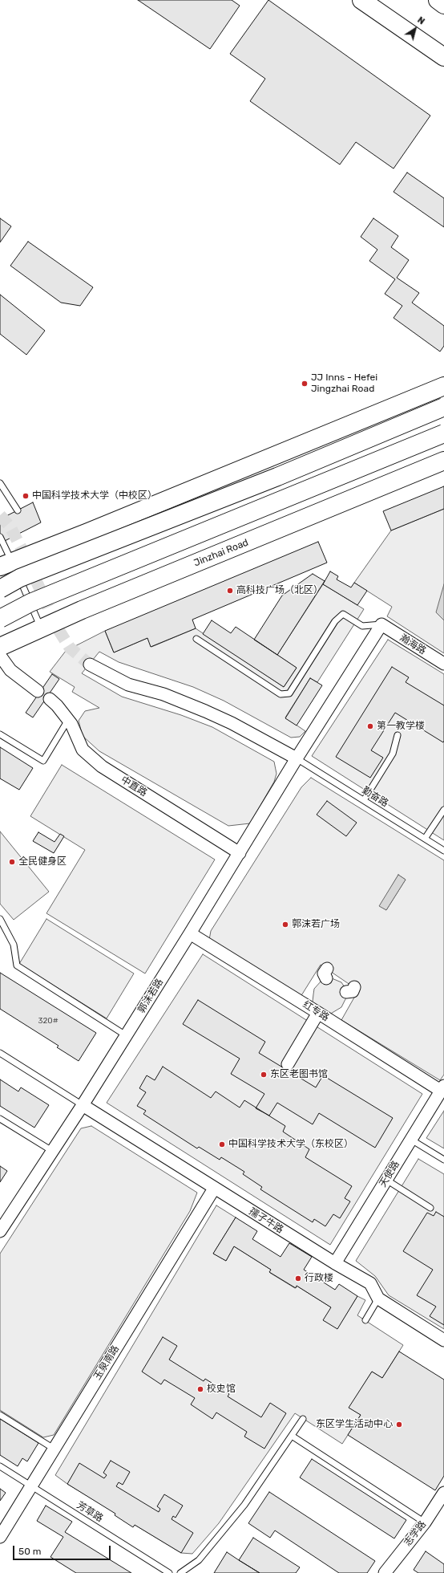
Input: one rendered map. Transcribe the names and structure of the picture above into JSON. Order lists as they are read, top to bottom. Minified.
{"streets":{"main road":["Jinzhai Road"],"street":["瀚海路","中直路","郭沫若路","红专路","天使路","孺子牛路","玉泉南路","志学路"],"lane":["勤奋路","芳草路"]},"crossings":[["瀚海路","郭沫若路"],["中直路","郭沫若路"],["勤奋路","郭沫若路"],["郭沫若路","红专路"],["郭沫若路","孺子牛路"],["红专路","天使路"],["天使路","孺子牛路"],["孺子牛路","玉泉南路"],["玉泉南路","芳草路"]],"places":["JJ Inns - Hefei Jingzhai Road","中国科学技术大学（中校区）","高科技广场（北区）","第一教学楼","全民健身区","郭沫若广场","东区老图书馆","中国科学技术大学（东校区）","行政楼","校史馆","东区学生活动中心"],"house_numbers":["320#"],"scale_bar":"50 m","north":"top right"}
